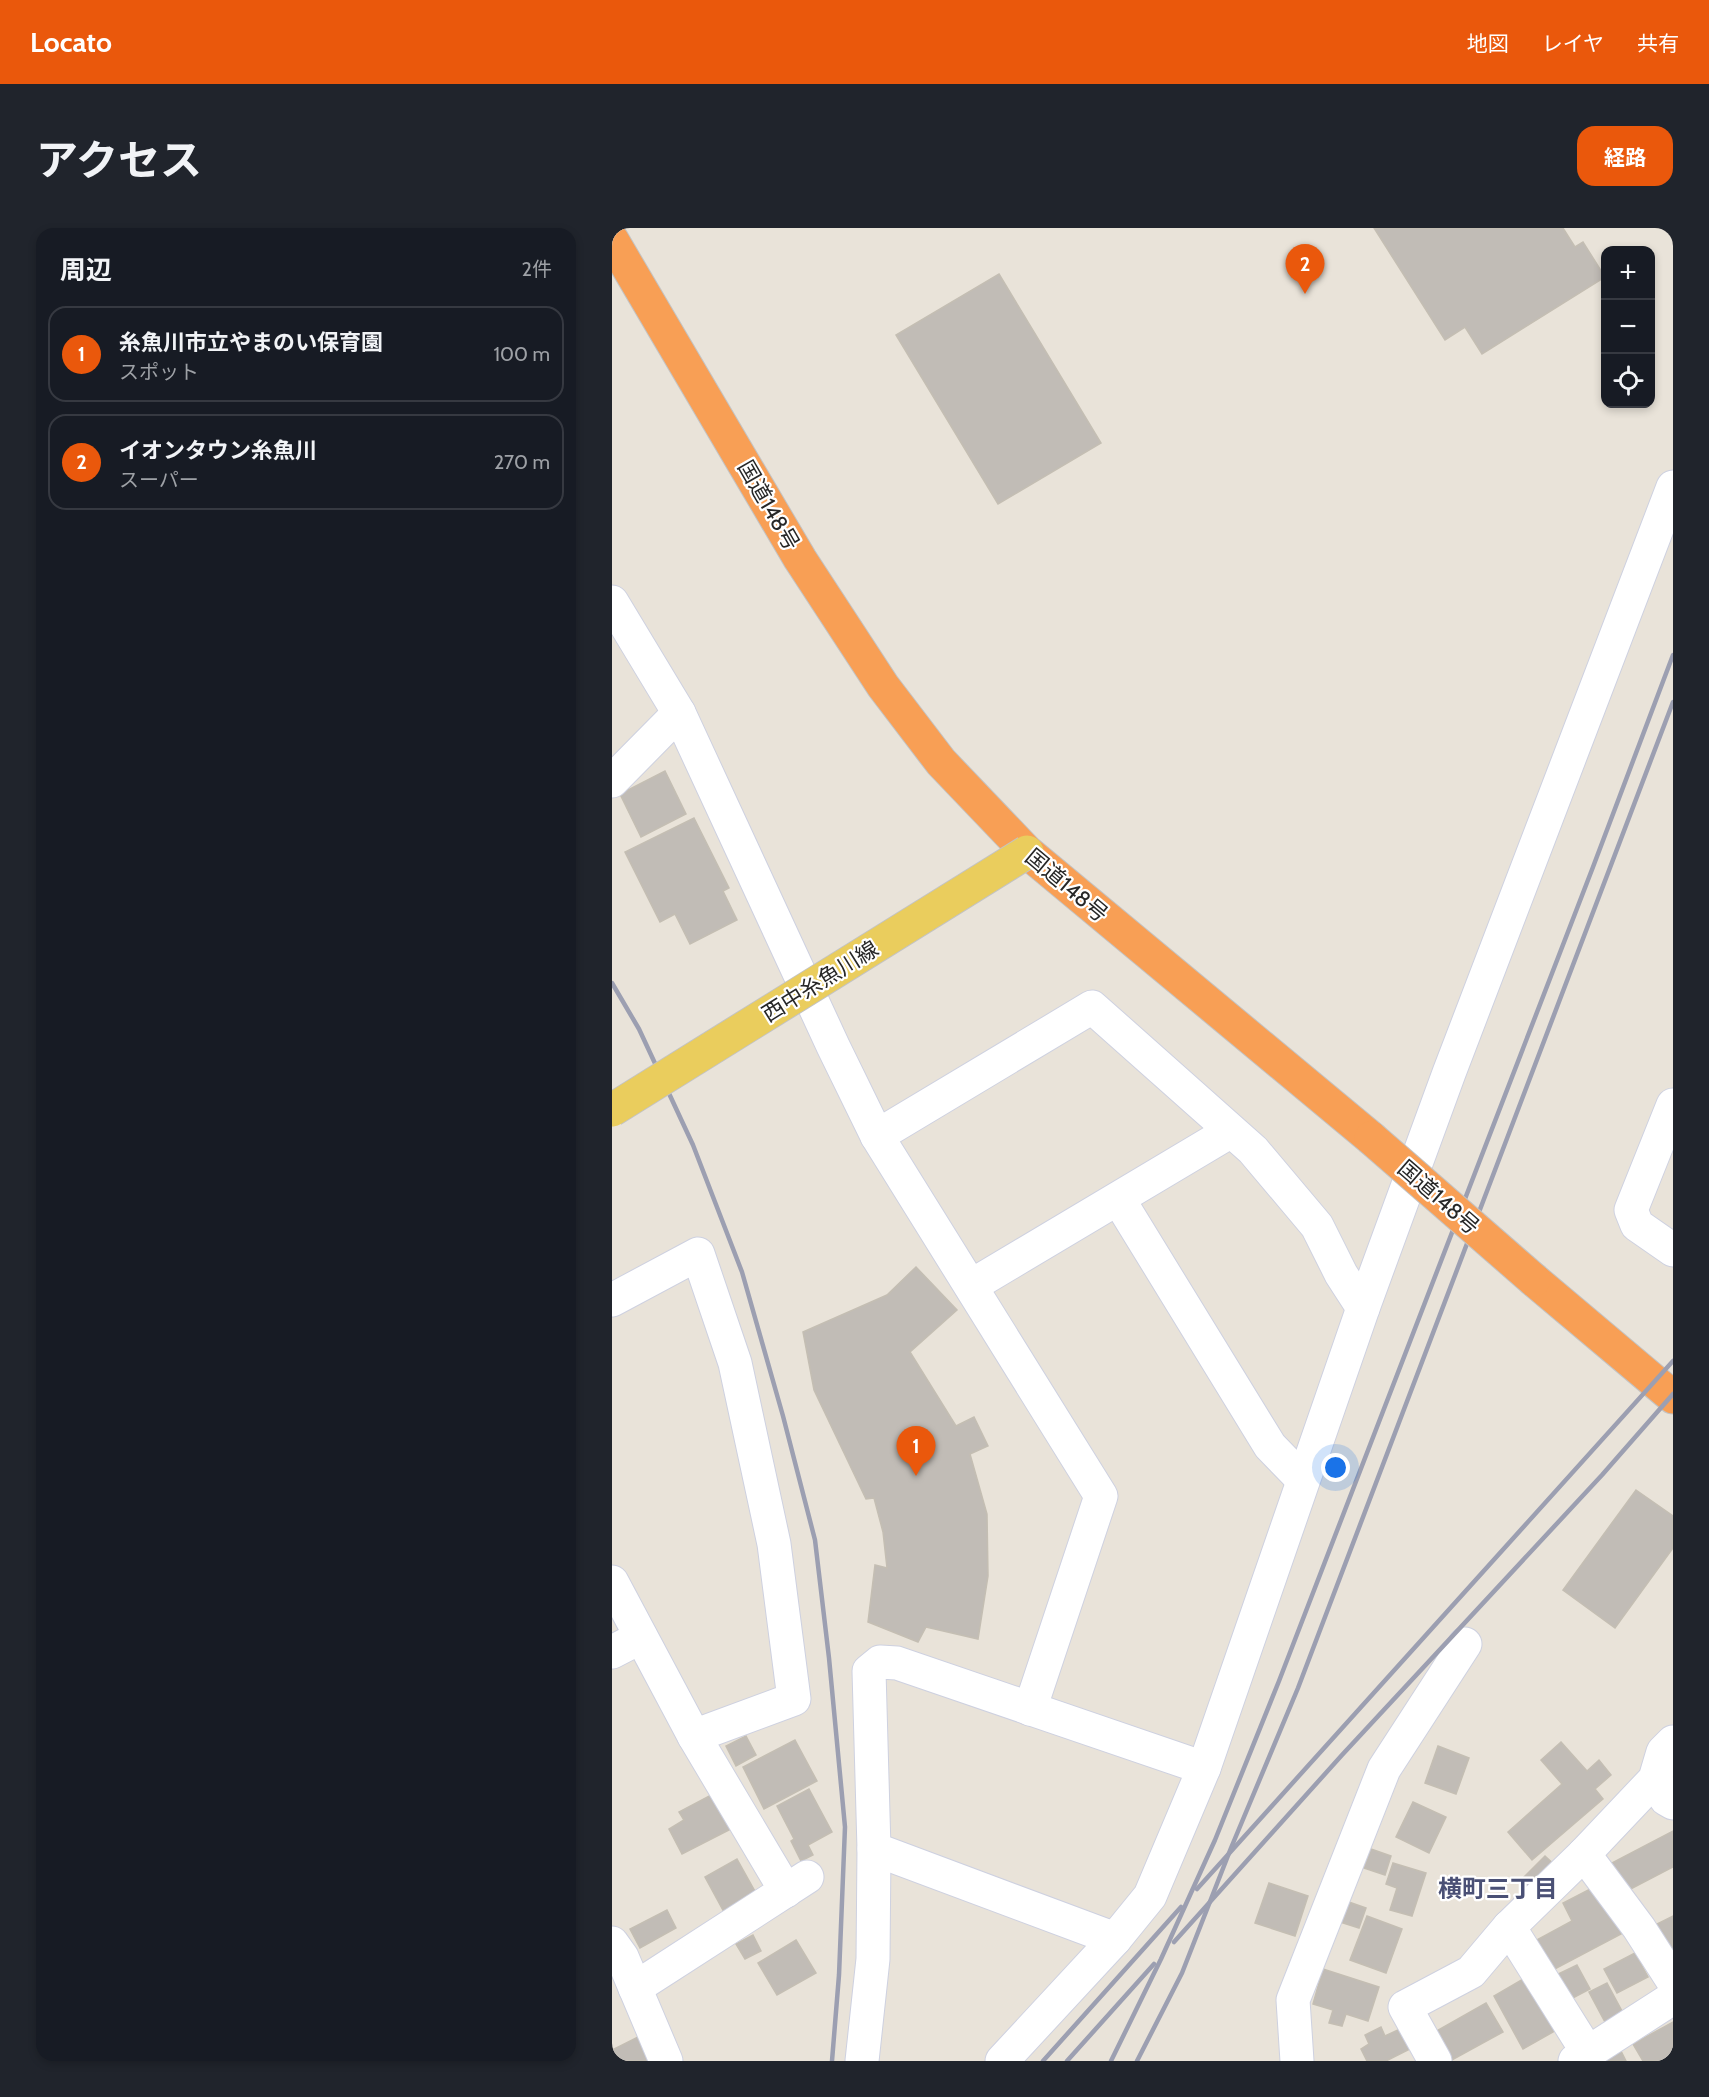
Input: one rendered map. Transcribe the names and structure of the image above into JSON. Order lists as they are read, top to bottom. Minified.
{"streets":{"highway":["国道148号"],"main road":["西中糸魚川線"]},"crossings":[["国道148号","西中糸魚川線"]],"districts":["横町三丁目"],"page":{"header":"Locato","nav":["地図","レイヤ","共有"],"title":"アクセス","buttons":"経路","heading":["周辺","2件"],"pins":["2","1"],"map_buttons":["+","−"],"list":[{"mark":"1","name":"糸魚川市立やまのい保育園","note":"スポット","value":"100 m"},{"mark":"2","name":"イオンタウン糸魚川","note":"スーパー","value":"270 m"}]}}
